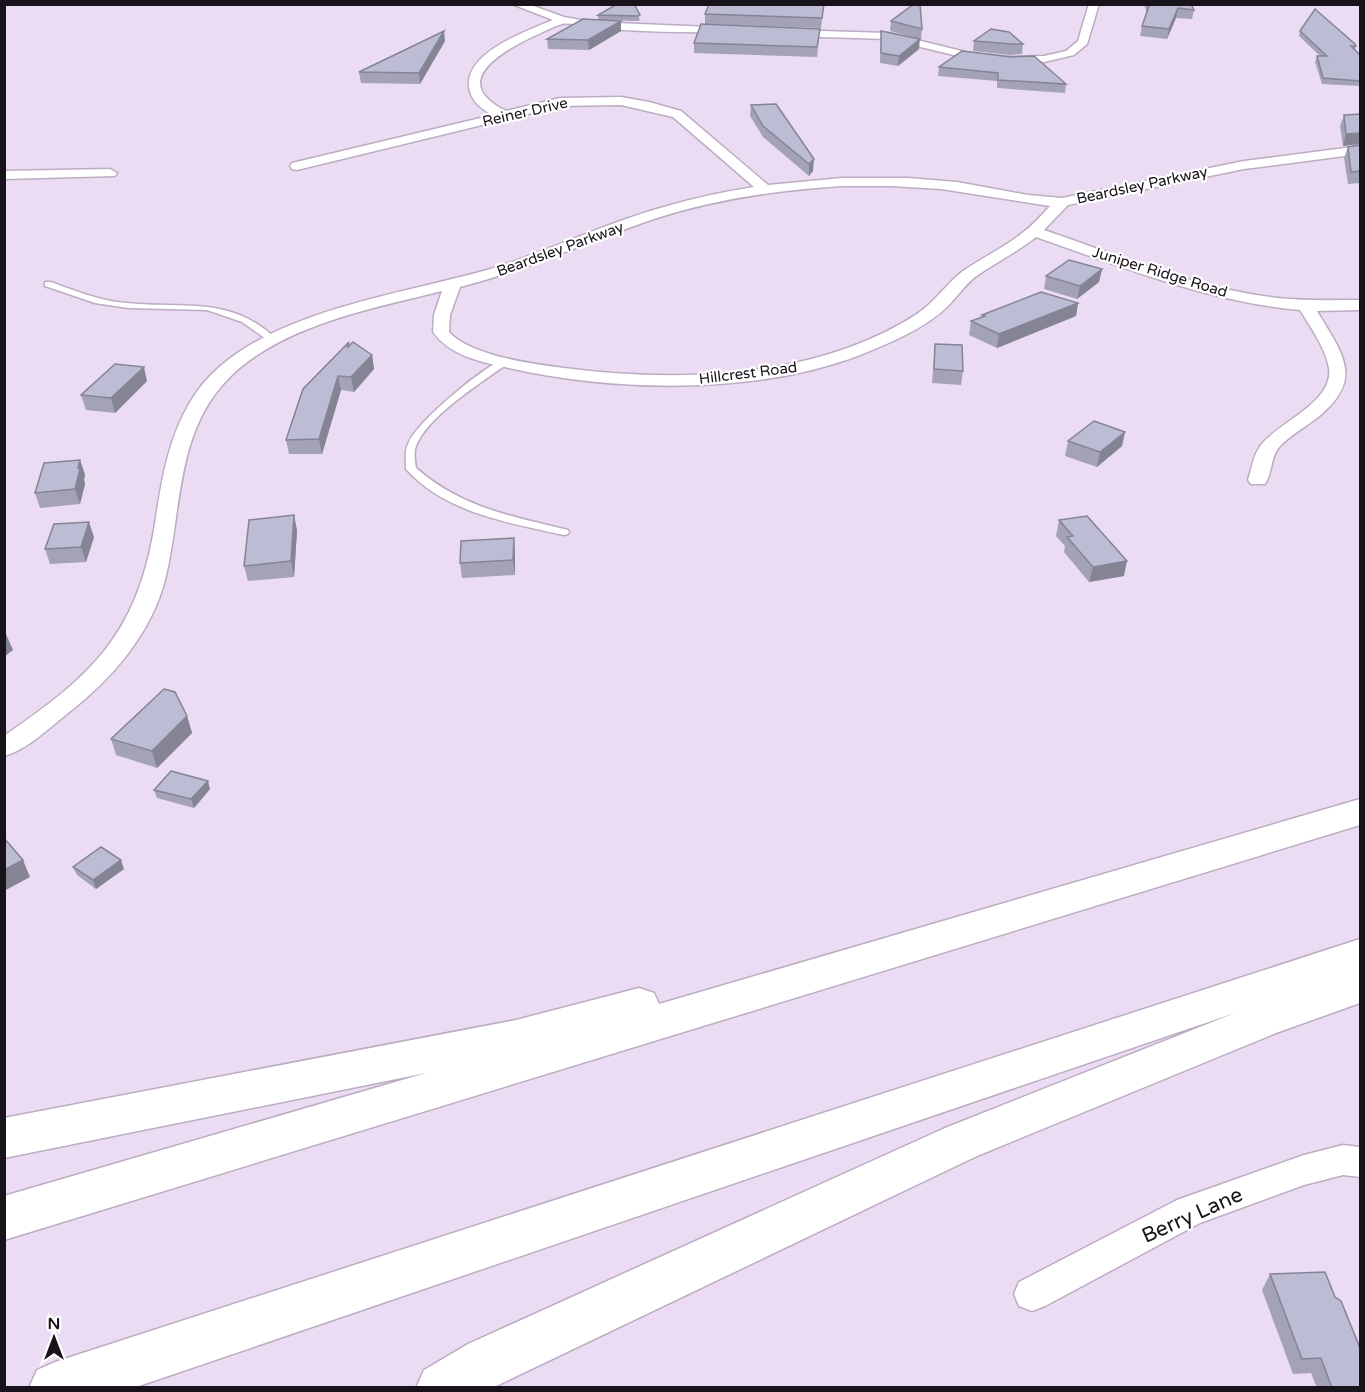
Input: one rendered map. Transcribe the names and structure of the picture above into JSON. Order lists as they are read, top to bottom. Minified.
{"streets":{"street":["Reiner Drive","Beardsley Parkway","Juniper Ridge Road","Hillcrest Road","Berry Lane"]},"crossings":[["Reiner Drive","Beardsley Parkway"],["Beardsley Parkway","Hillcrest Road"],["Juniper Ridge Road","Hillcrest Road"]],"north":"top"}
